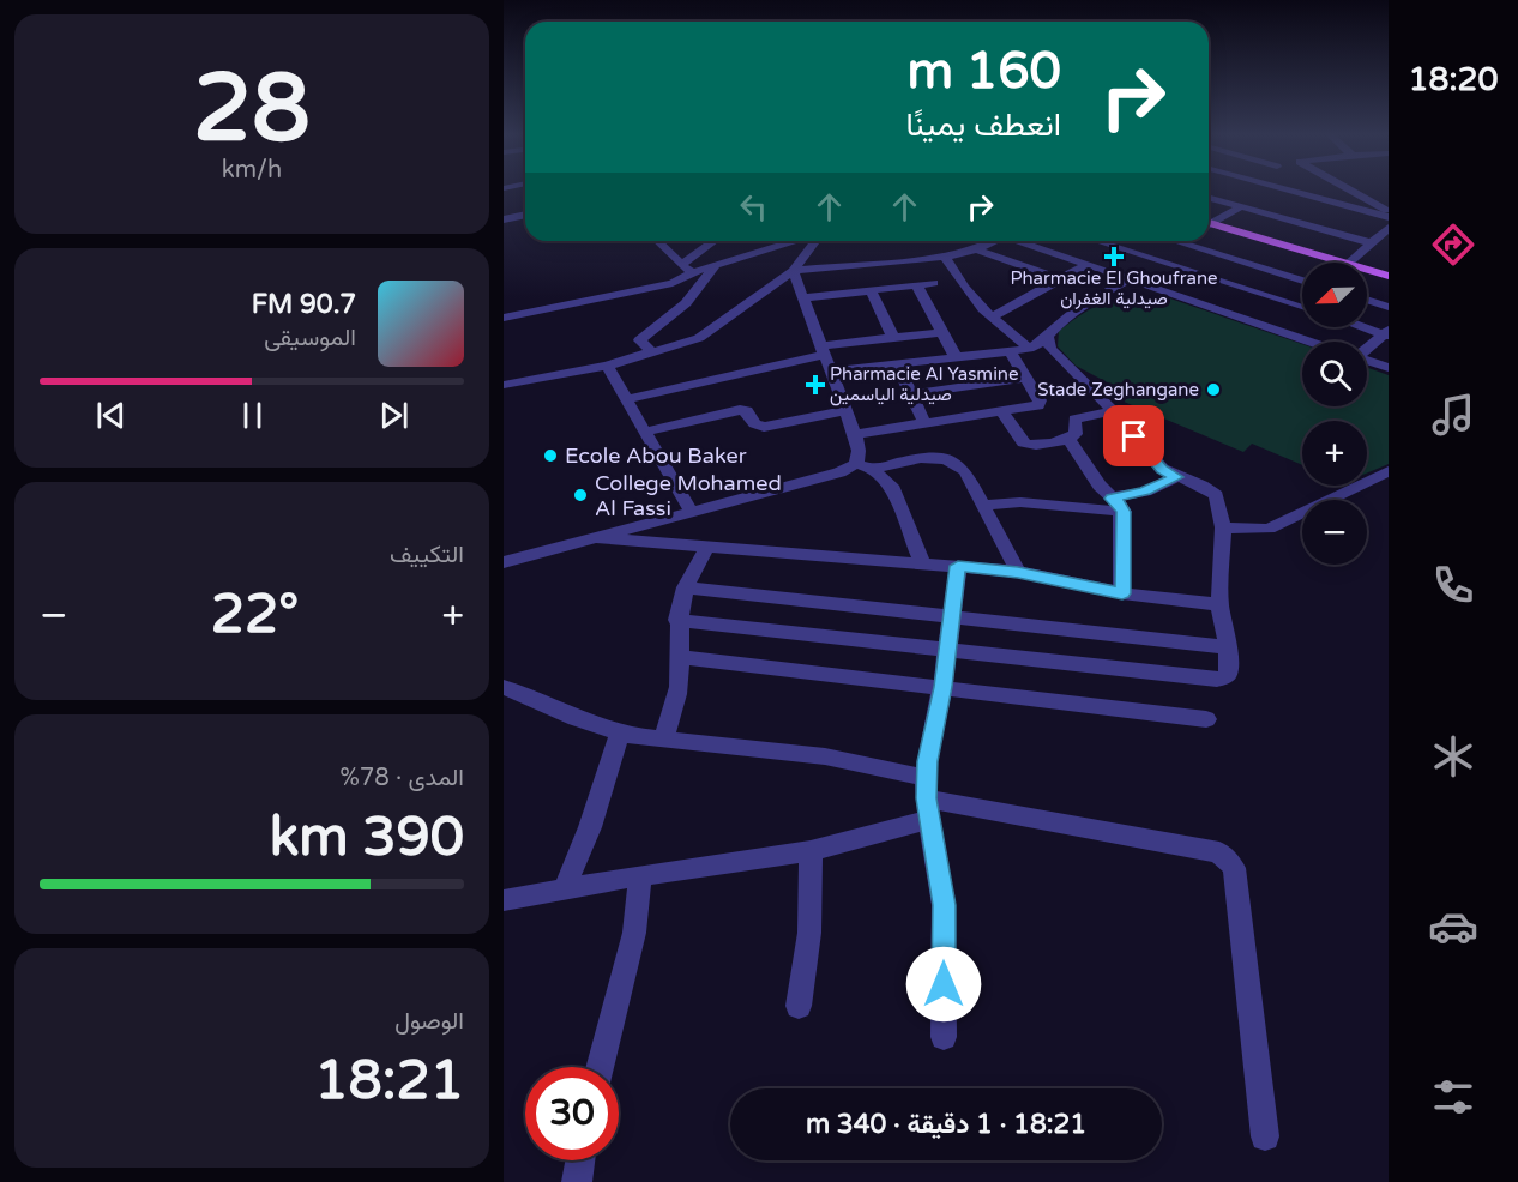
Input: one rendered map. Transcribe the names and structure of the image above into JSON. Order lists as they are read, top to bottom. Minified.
{"places":{"health":["Pharmacie El Ghoufrane صيدلية الغفران","Pharmacie Al Yasmine صيدلية الياسمين"],"other":["Stade Zeghangane","Ecole Abou Baker","College Mohamed Al Fassi"]},"north":"bottom left","page":{"tabs":"18:20","tile":[["28","km/h"],"التكييف",["المدى · 78%","390 km"],["الوصول","18:21"]],"turn":["160 m","انعطف يمينًا"],"map_buttons":["+","−"],"song":["90.7 FM","الموسيقى"],"heat":["−","22°","+"],"limit":"30","trip":"18:21 · 1 دقيقة · 340 m"}}
